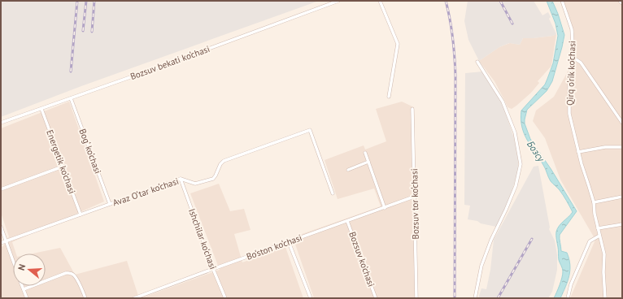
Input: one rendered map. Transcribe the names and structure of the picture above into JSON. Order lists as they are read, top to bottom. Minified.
{"streets":{"street":["Bozsuv bekati ko‘chasi","Qirq o‘rik ko‘chasi","Bog‘ ko‘chasi","Energetik ko‘chasi","Avaz O‘tar ko‘chasi","Bozsuv tor ko‘chasi","Ishchilar ko‘chasi","Bo‘ston ko‘chasi","Bozsuv ko‘chasi"]},"crossings":[["Bozsuv bekati ko‘chasi","Bog‘ ko‘chasi"],["Bozsuv bekati ko‘chasi","Energetik ko‘chasi"],["Bog‘ ko‘chasi","Avaz O‘tar ko‘chasi"],["Energetik ko‘chasi","Avaz O‘tar ko‘chasi"],["Avaz O‘tar ko‘chasi","Ishchilar ko‘chasi"],["Bozsuv tor ko‘chasi","Bo‘ston ko‘chasi"],["Ishchilar ko‘chasi","Bo‘ston ko‘chasi"],["Bo‘ston ko‘chasi","Bozsuv ko‘chasi"]],"water":["Бозсу"],"north":"left"}
